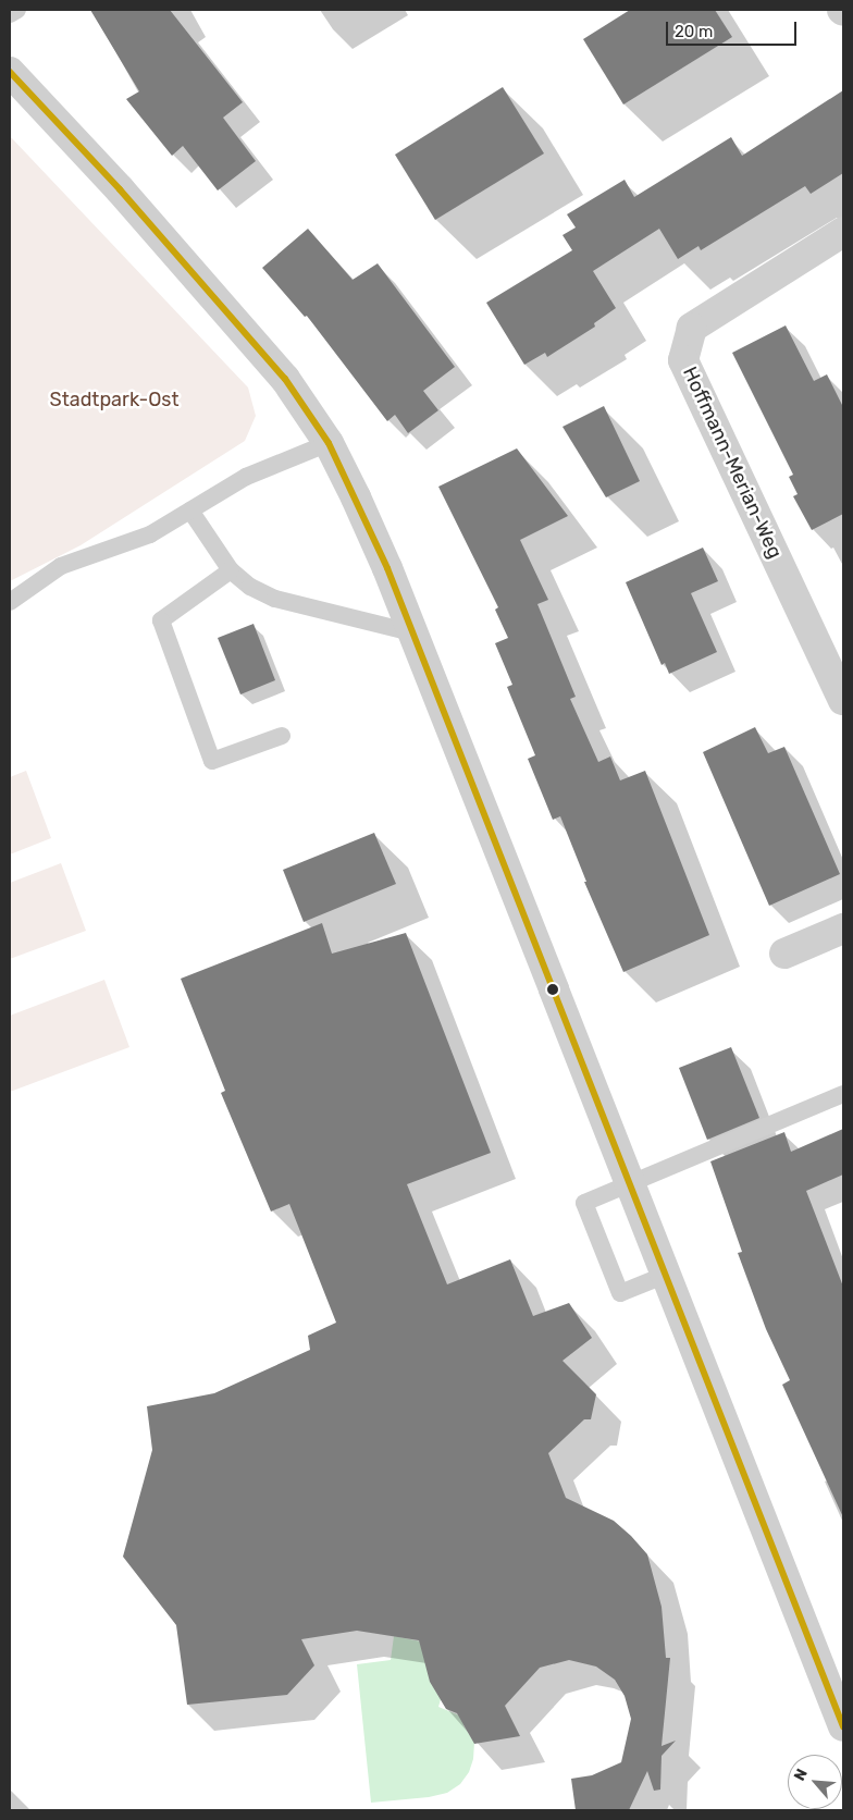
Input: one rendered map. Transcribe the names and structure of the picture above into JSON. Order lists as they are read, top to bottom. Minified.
{"streets":{"street":["Hoffmann-Merian-Weg"]},"parks":["Stadtpark-Ost"],"scale_bar":"20 m","north":"top left"}
